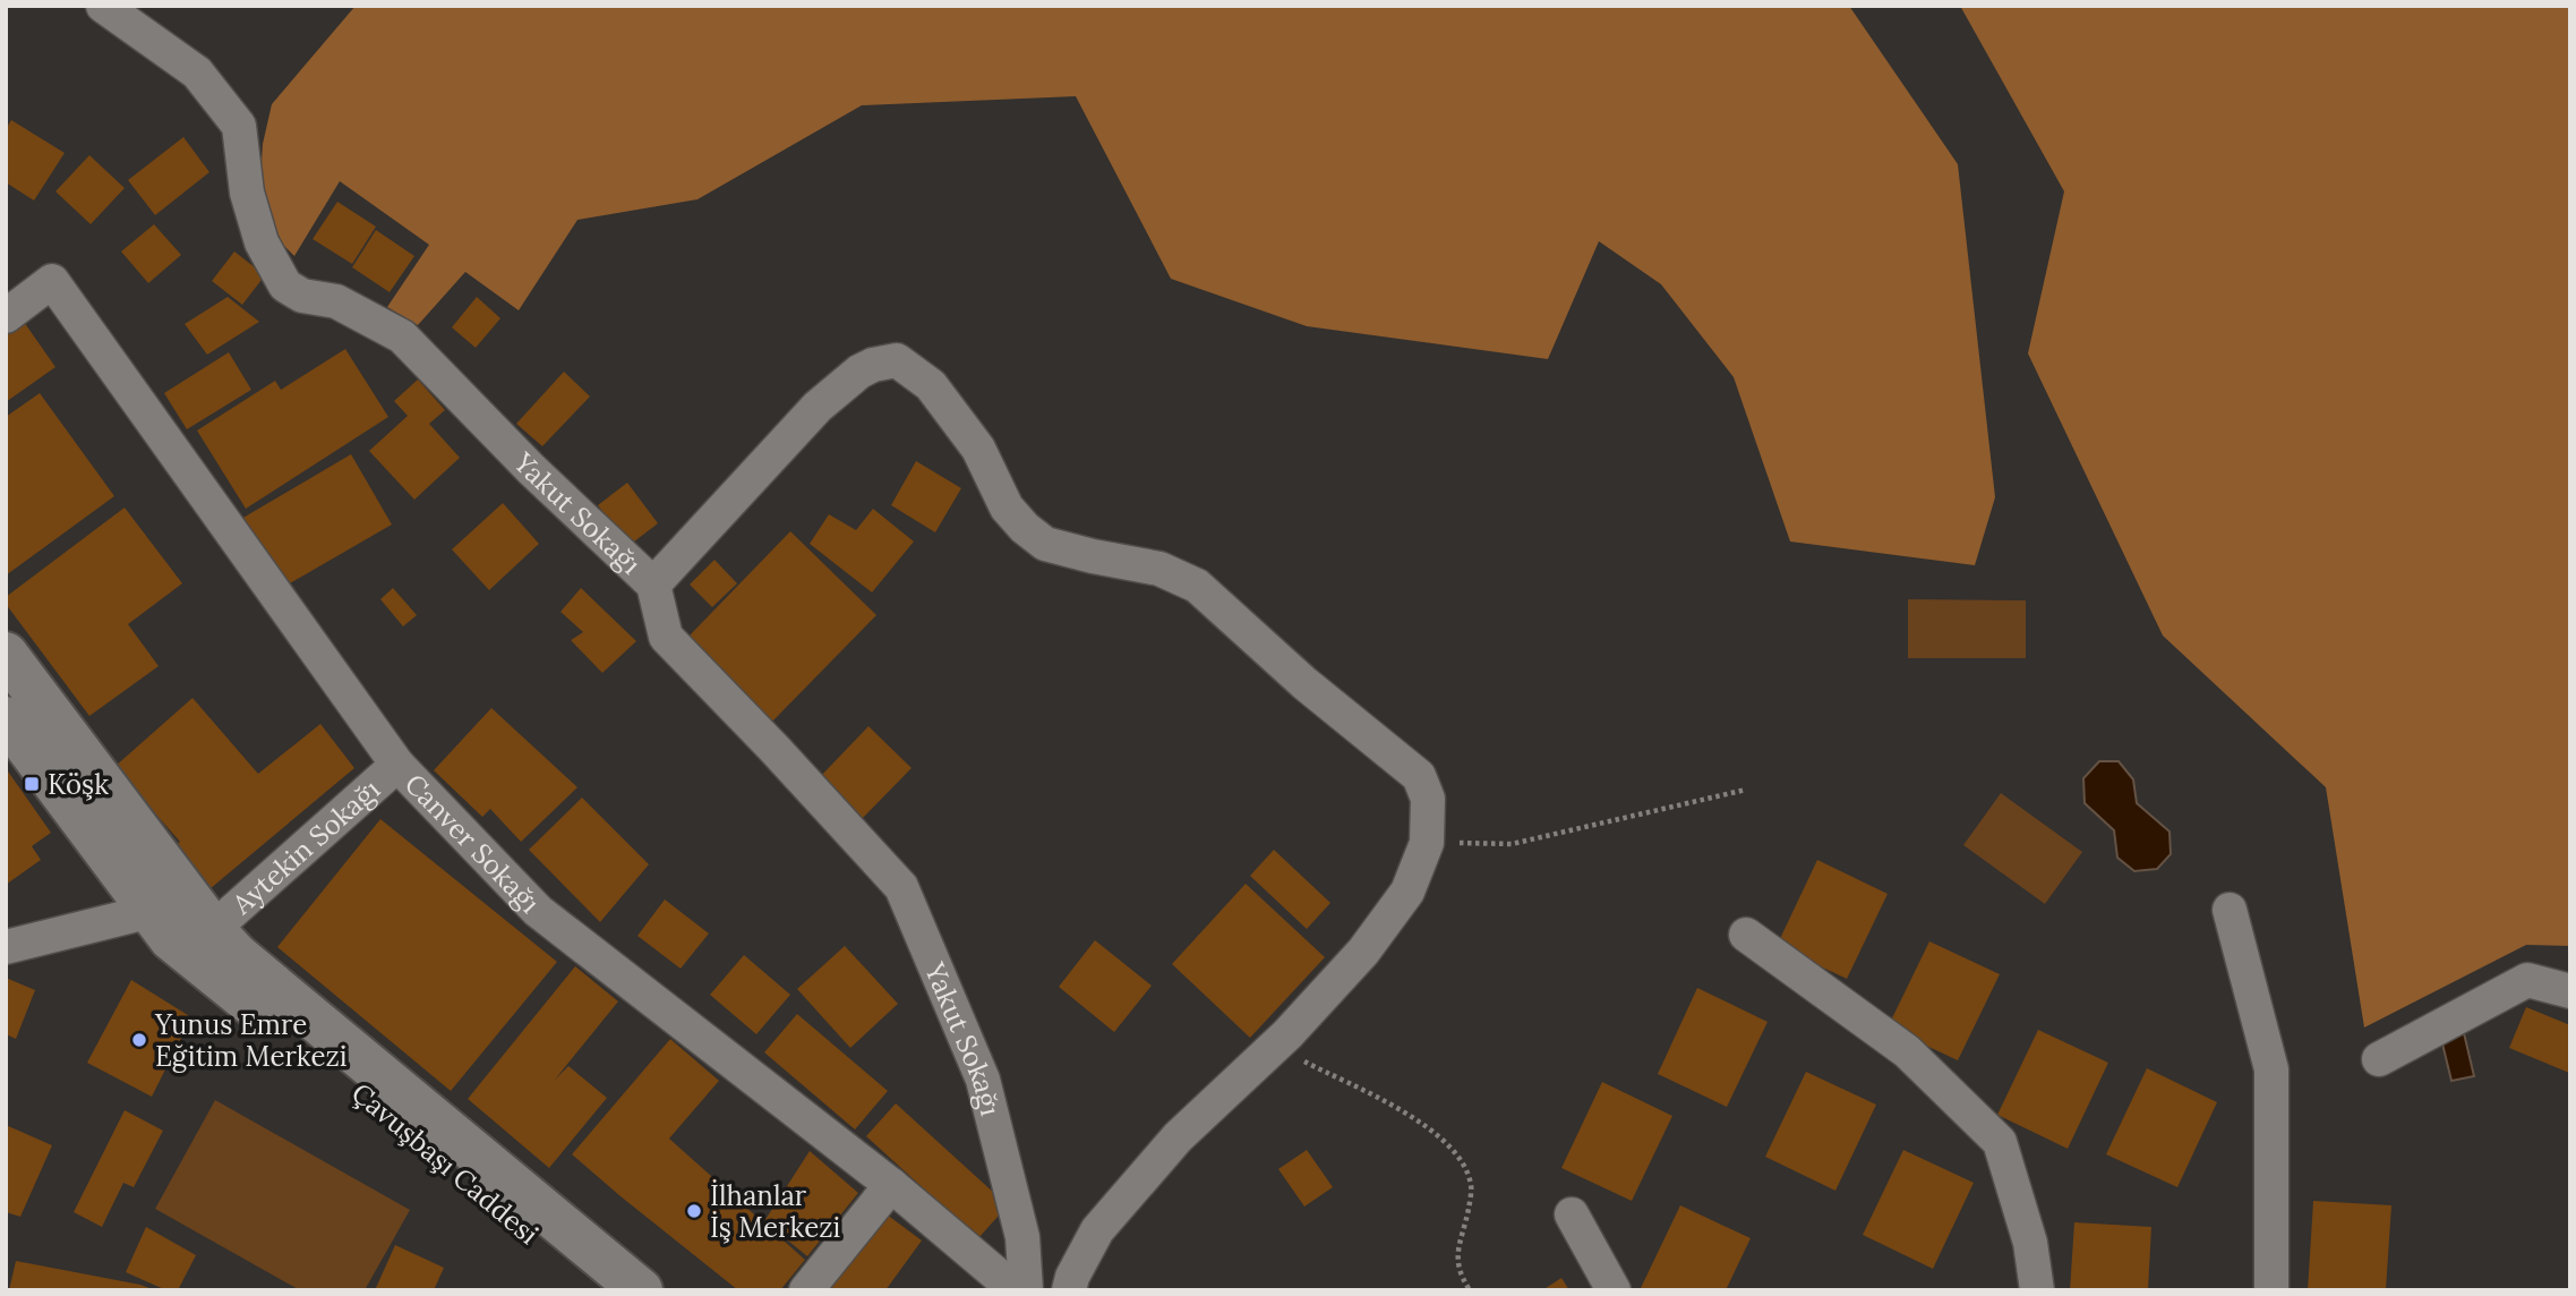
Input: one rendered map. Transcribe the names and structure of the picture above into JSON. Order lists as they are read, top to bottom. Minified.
{"streets":{"main road":["Çavuşbaşı Caddesi"],"street":["Yakut Sokağı","Canver Sokağı","Aytekin Sokağı"]},"crossings":[["Canver Sokağı","Aytekin Sokağı"],["Aytekin Sokağı","Çavuşbaşı Caddesi"]],"places":{"transit":["Köşk"],"other":["Yunus Emre Eğitim Merkezi","İlhanlar İş Merkezi"]}}
